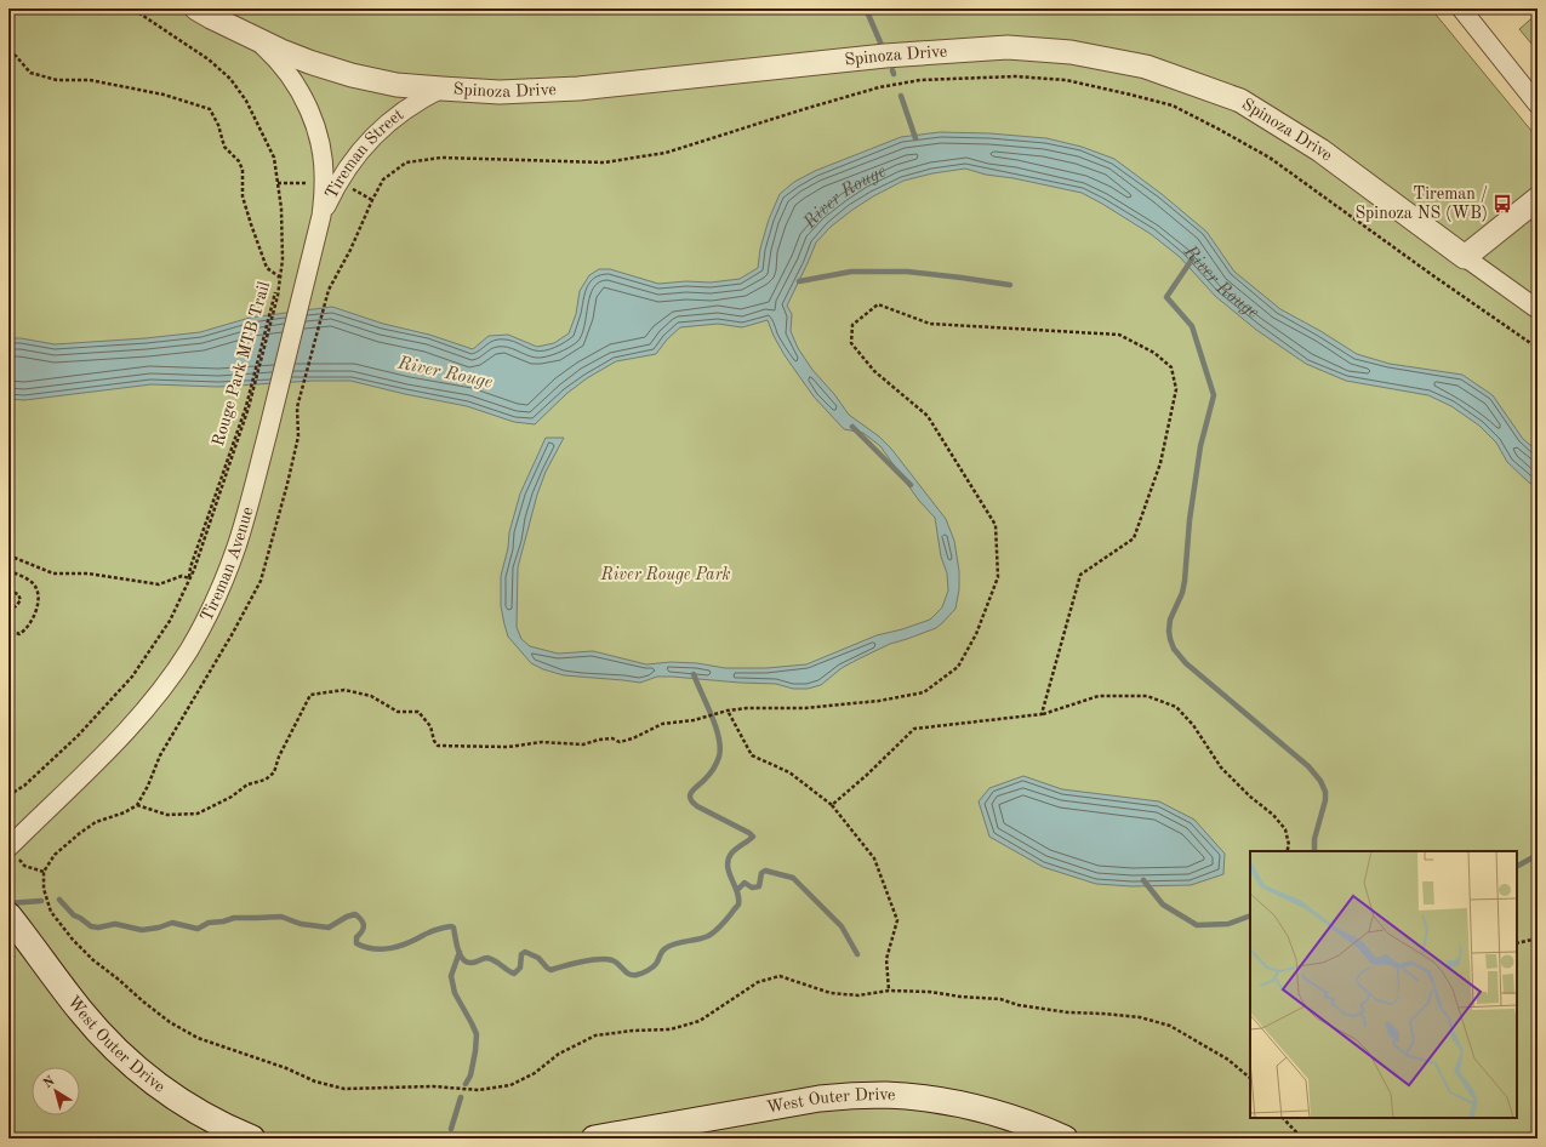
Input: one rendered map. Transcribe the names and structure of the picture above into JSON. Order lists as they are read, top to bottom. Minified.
{"streets":{"main road":["West Outer Drive"],"street":["Spinoza Drive","Tireman Street","Tireman Avenue"],"path":["Rouge Park MTB Trail"]},"crossings":[["Spinoza Drive","Tireman Street"],["Tireman Street","Tireman Avenue"]],"water":["River Rouge"],"parks":["River Rouge Park"],"places":{"bus stop":["Tireman / Spinoza NS (WB)"]},"north":"top left"}
